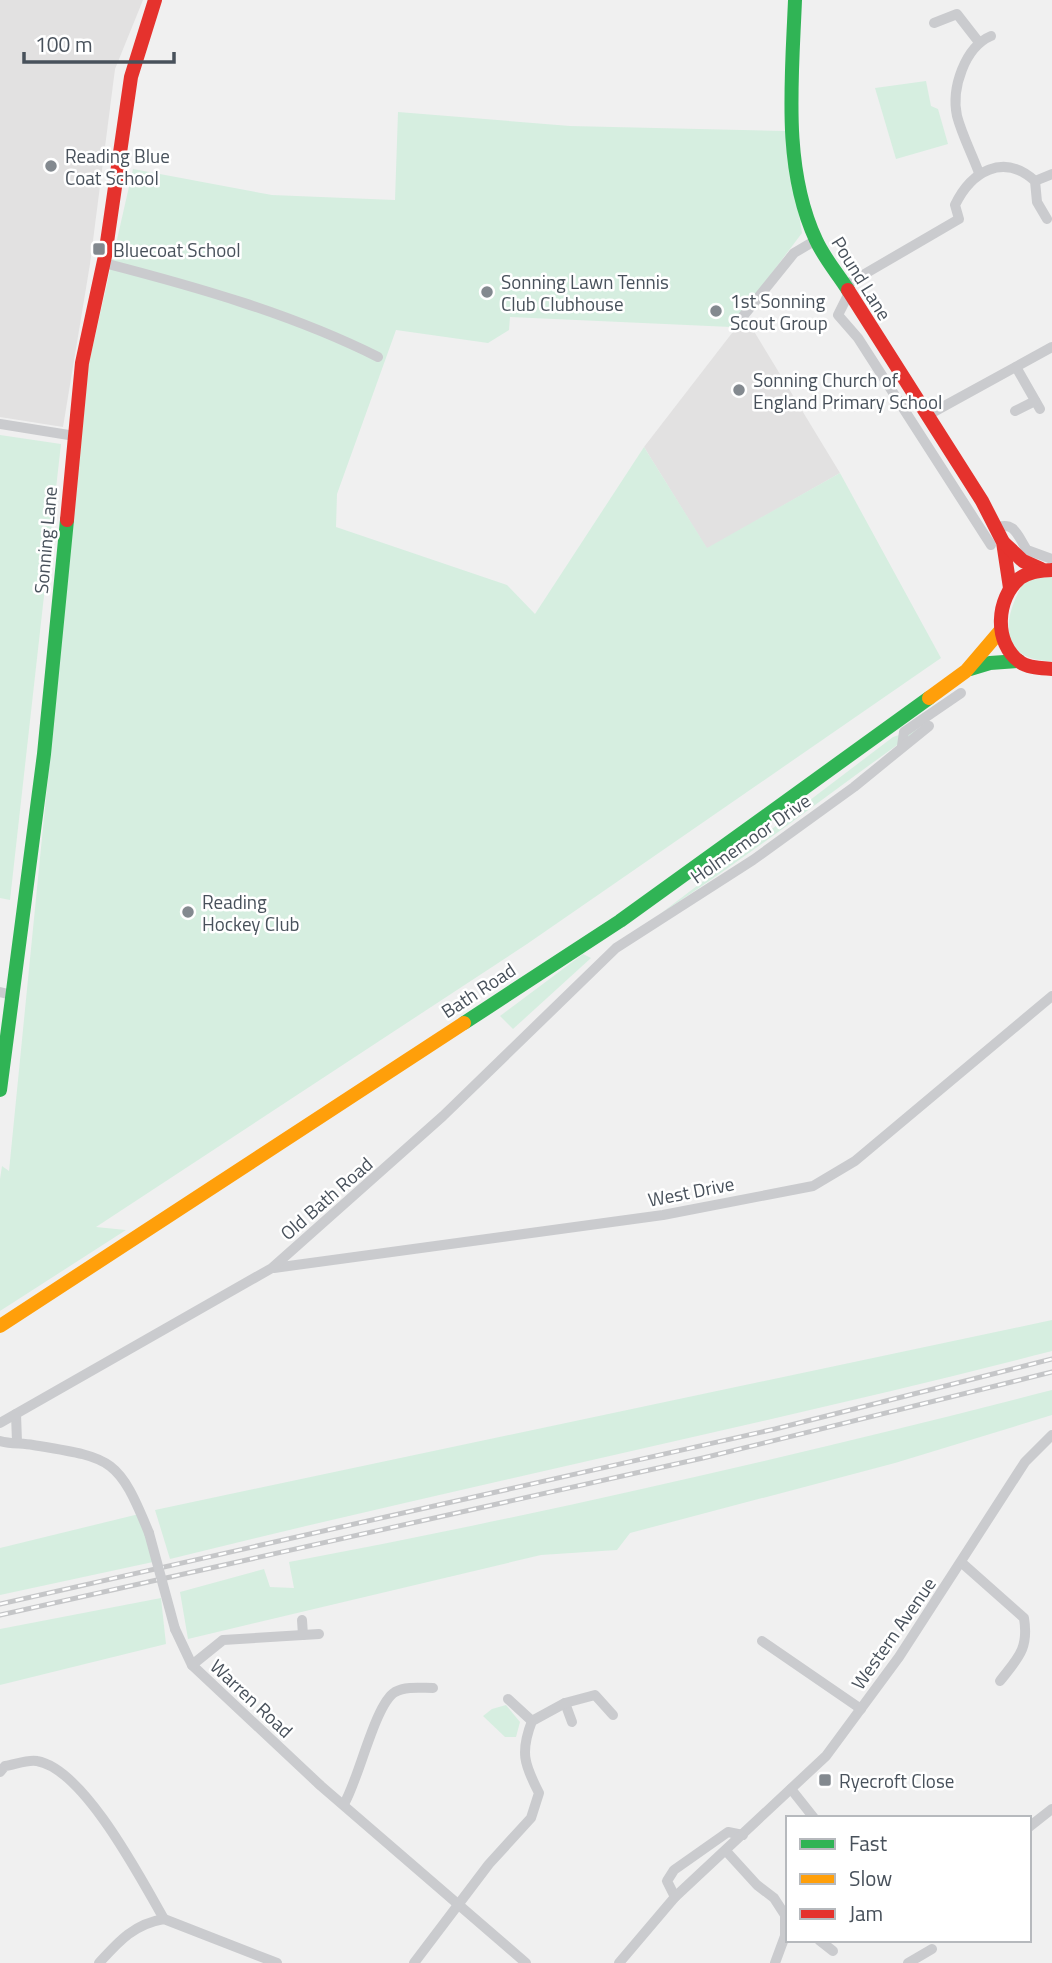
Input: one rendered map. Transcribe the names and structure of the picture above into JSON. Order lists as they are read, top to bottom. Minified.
{"streets":{"main road":["Pound Lane","Sonning Lane","Bath Road"],"street":["Holmemoor Drive","West Drive","Old Bath Road","Western Avenue","Warren Road"]},"crossings":[["Holmemoor Drive","Old Bath Road"],["West Drive","Old Bath Road"]],"places":{"other":["Reading Blue Coat School","Sonning Lawn Tennis Club Clubhouse","1st Sonning Scout Group","Sonning Church of England Primary School","Reading Hockey Club"],"transit":["Bluecoat School","Ryecroft Close"]},"legend":["Fast","Slow","Jam"],"scale_bar":"100 m"}
